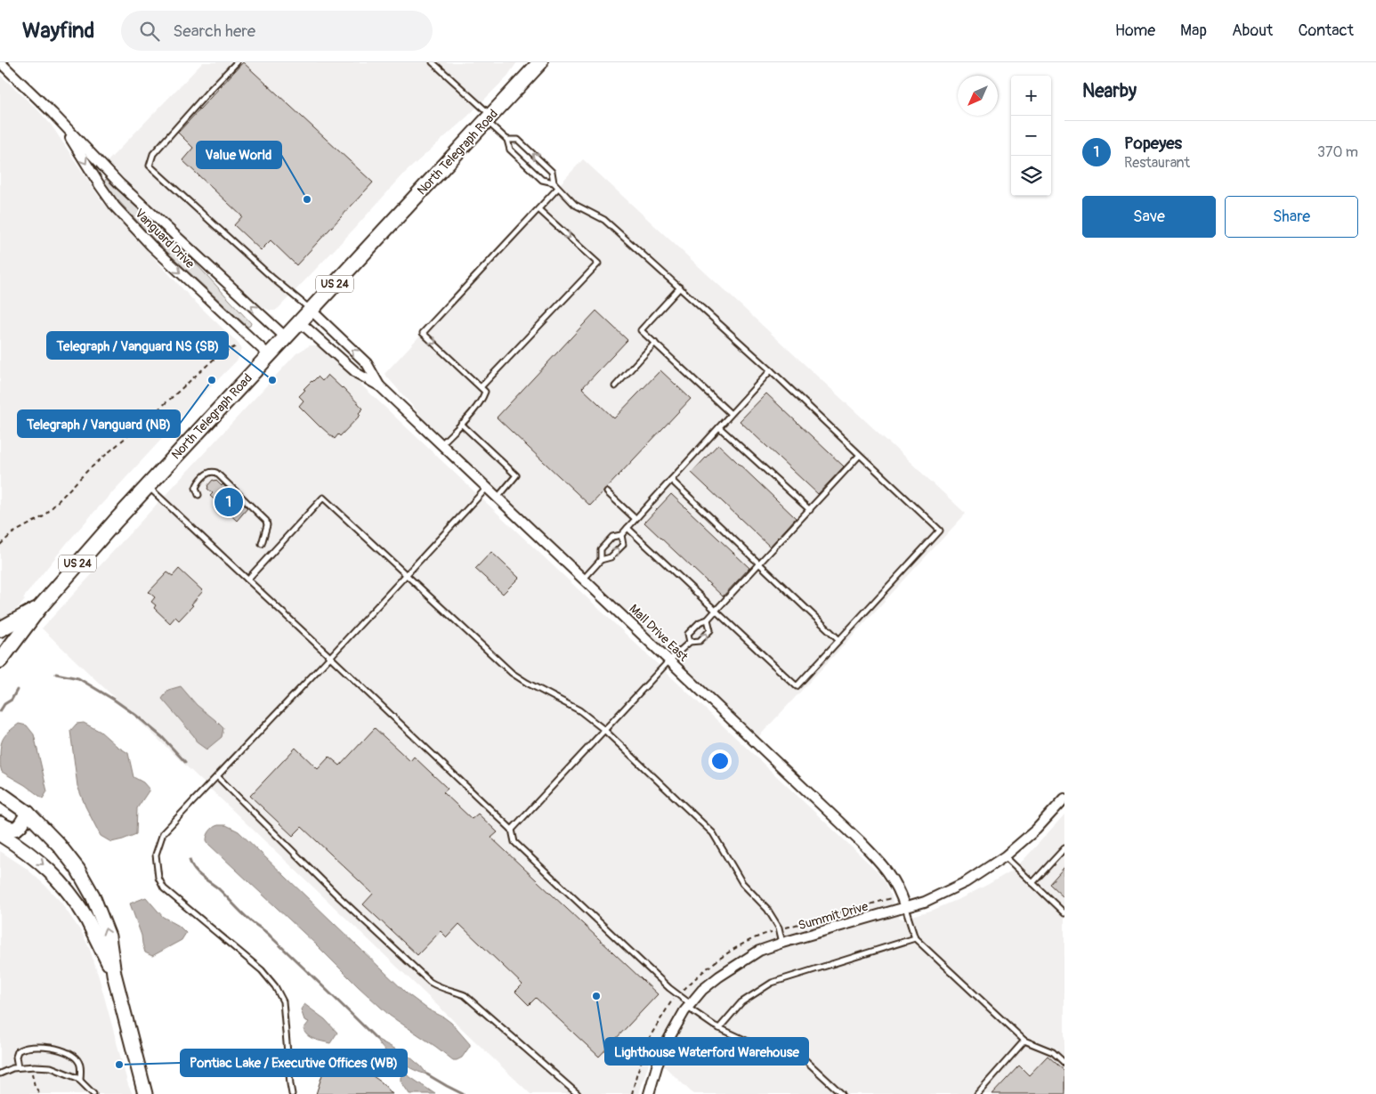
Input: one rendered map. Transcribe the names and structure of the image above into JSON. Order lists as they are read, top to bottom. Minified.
{"streets":{"main road":["North Telegraph Road","US 24"],"street":["Vanguard Drive","Mall Drive East","Summit Drive"]},"crossings":[["North Telegraph Road","Vanguard Drive"],["North Telegraph Road","Mall Drive East"],["Mall Drive East","Summit Drive"]],"places":["Value World","Telegraph / Vanguard (NB)","Telegraph / Vanguard NS (SB)","Lighthouse Waterford Warehouse","Pontiac Lake / Executive Offices (WB)"],"north":"bottom left","page":{"header":"Wayfind","search":"Search here","nav":["Home","Map","About","Contact"],"heading":"Nearby","map_buttons":["+","−"],"list":[{"mark":"1","name":"Popeyes","note":"Restaurant","value":"370 m"}],"buttons":["Save","Share"],"pins":"1"}}
